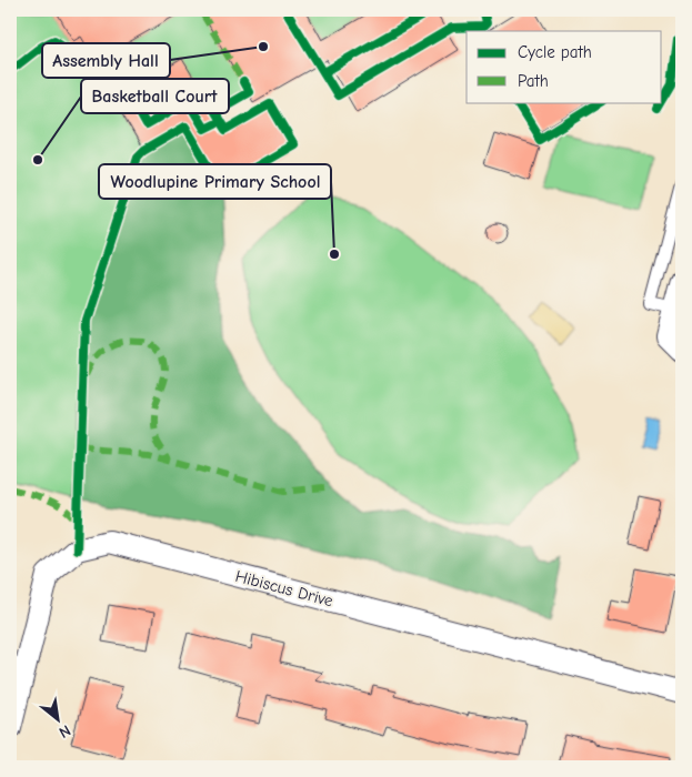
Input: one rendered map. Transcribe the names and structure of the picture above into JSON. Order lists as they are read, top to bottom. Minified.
{"streets":{"street":["Hibiscus Drive"]},"places":["Assembly Hall","Basketball Court","Woodlupine Primary School"],"legend":["Cycle path","Path"],"north":"bottom right"}
